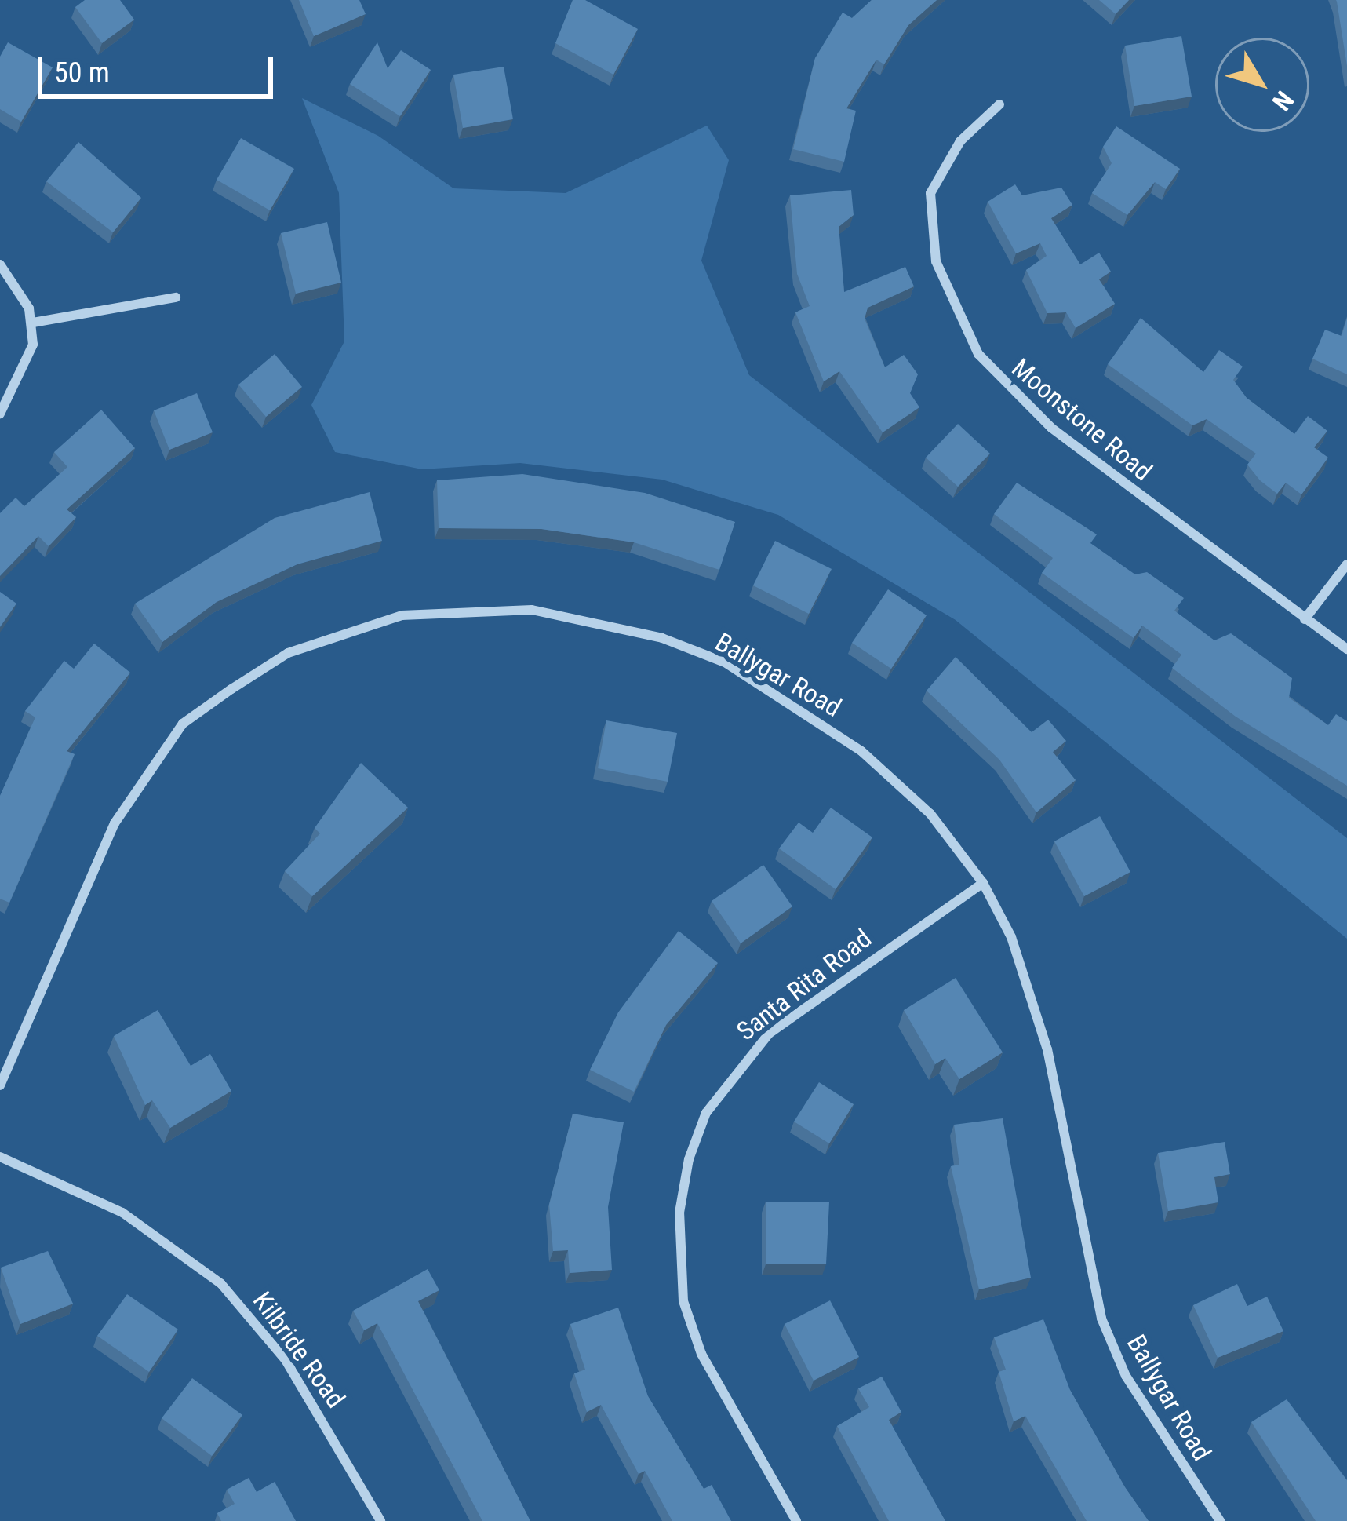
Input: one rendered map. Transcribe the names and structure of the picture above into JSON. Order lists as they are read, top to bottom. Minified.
{"streets":{"street":["Moonstone Road","Ballygar Road","Santa Rita Road","Kilbride Road"]},"crossings":[["Ballygar Road","Santa Rita Road"]],"scale_bar":"50 m","north":"bottom right"}
